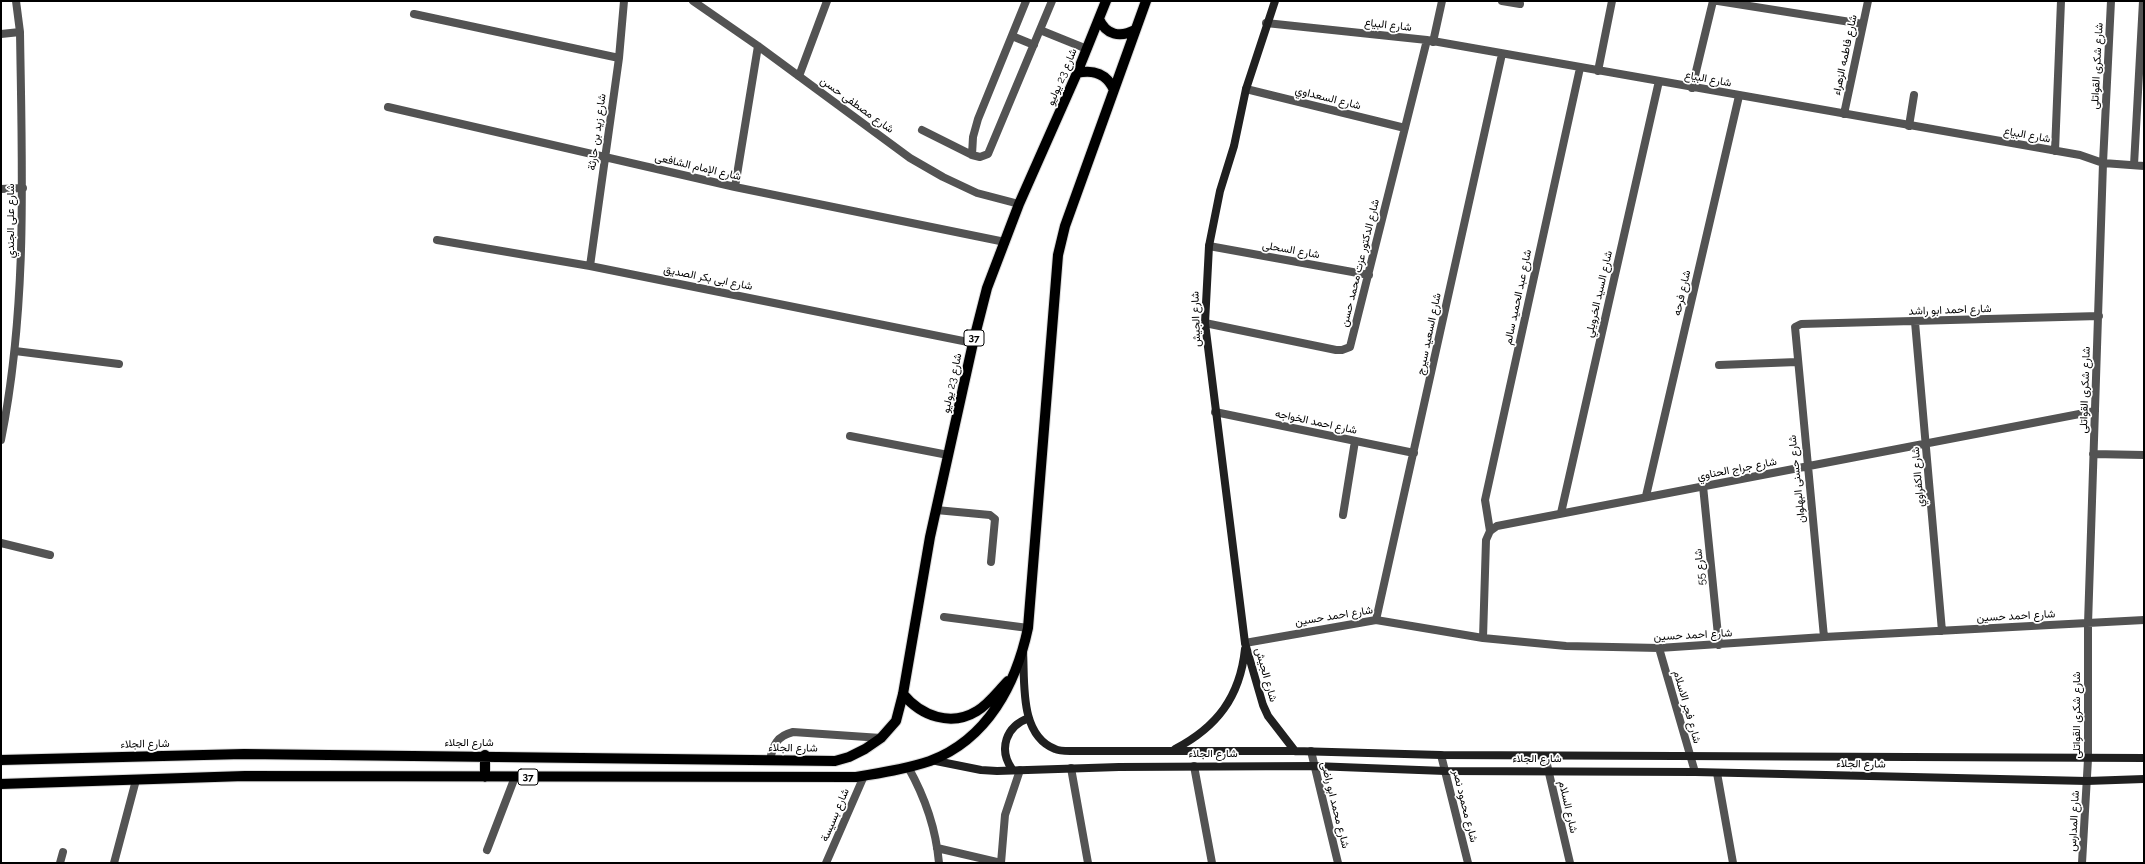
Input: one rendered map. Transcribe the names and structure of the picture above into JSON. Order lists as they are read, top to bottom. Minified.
{"streets":{"main road":["شارع 23 يوليو","37","شارع الجلاء"],"street":["شارع البياع","شارع فاطمه الزهراء","شارع شكرى القواتلى","شارع السعداوي","شارع مصطفى حسن","شارع زيد بن حارثة","شارع الإمام الشافعى","شارع على الجندي","شارع السحلى","شارع الدكتور عزت محمد حسن","شارع ابى بكر الصديق","شارع فرحه","شارع السيد الخرويلي","شارع عبد الحميد سالم","شارع احمد ابو راشد","شارع الجيش","شارع السعيد سيرج","شارع احمد الخواجه","شارع جراج الحناوي","شارع الكفراوي","شارع حسنى البهلوان","شارع 55","شارع احمد حسين","شارع فجر الاسلام","شارع محمد ابو راضى","شارع محمود نصر","شارع السلام","شارع بسيسة","شارع المدارس"]},"crossings":[["شارع البياع","شارع فاطمه الزهراء"],["شارع البياع","شارع شكرى القواتلى"],["شارع البياع","شارع الدكتور عزت محمد حسن"],["شارع البياع","شارع فرحه"],["شارع البياع","شارع السيد الخرويلي"],["شارع البياع","شارع عبد الحميد سالم"],["شارع البياع","شارع الجيش"],["شارع البياع","شارع السعيد سيرج"],["شارع شكرى القواتلى","شارع احمد ابو راشد"],["شارع شكرى القواتلى","شارع جراج الحناوي"],["شارع شكرى القواتلى","شارع احمد حسين"],["شارع شكرى القواتلى","شارع الجلاء"],["شارع شكرى القواتلى","شارع المدارس"],["شارع 23 يوليو","شارع مصطفى حسن"],["شارع 23 يوليو","شارع الإمام الشافعى"],["شارع 23 يوليو","شارع ابى بكر الصديق"],["شارع 23 يوليو","شارع الجلاء"],["شارع السعداوي","شارع الدكتور عزت محمد حسن"],["شارع السعداوي","شارع الجيش"],["شارع زيد بن حارثة","شارع الإمام الشافعى"],["شارع زيد بن حارثة","شارع ابى بكر الصديق"],["شارع السحلى","شارع الدكتور عزت محمد حسن"],["شارع السحلى","شارع الجيش"],["شارع الدكتور عزت محمد حسن","شارع الجيش"],["شارع فرحه","شارع جراج الحناوي"],["شارع السيد الخرويلي","شارع جراج الحناوي"],["شارع عبد الحميد سالم","شارع جراج الحناوي"],["شارع احمد ابو راشد","شارع الكفراوي"],["شارع احمد ابو راشد","شارع حسنى البهلوان"],["شارع الجيش","شارع احمد الخواجه"],["شارع الجيش","شارع احمد حسين"],["شارع الجيش","شارع الجلاء"],["شارع السعيد سيرج","شارع احمد الخواجه"],["شارع السعيد سيرج","شارع احمد حسين"],["37","شارع الجلاء"],["37","شارع بسيسة"],["شارع جراج الحناوي","شارع الكفراوي"],["شارع جراج الحناوي","شارع حسنى البهلوان"],["شارع جراج الحناوي","شارع 55"],["شارع الكفراوي","شارع احمد حسين"],["شارع حسنى البهلوان","شارع احمد حسين"],["شارع 55","شارع احمد حسين"],["شارع احمد حسين","شارع فجر الاسلام"],["شارع فجر الاسلام","شارع الجلاء"],["شارع الجلاء","شارع محمد ابو راضى"],["شارع الجلاء","شارع محمود نصر"],["شارع الجلاء","شارع السلام"],["شارع الجلاء","شارع المدارس"]]}
